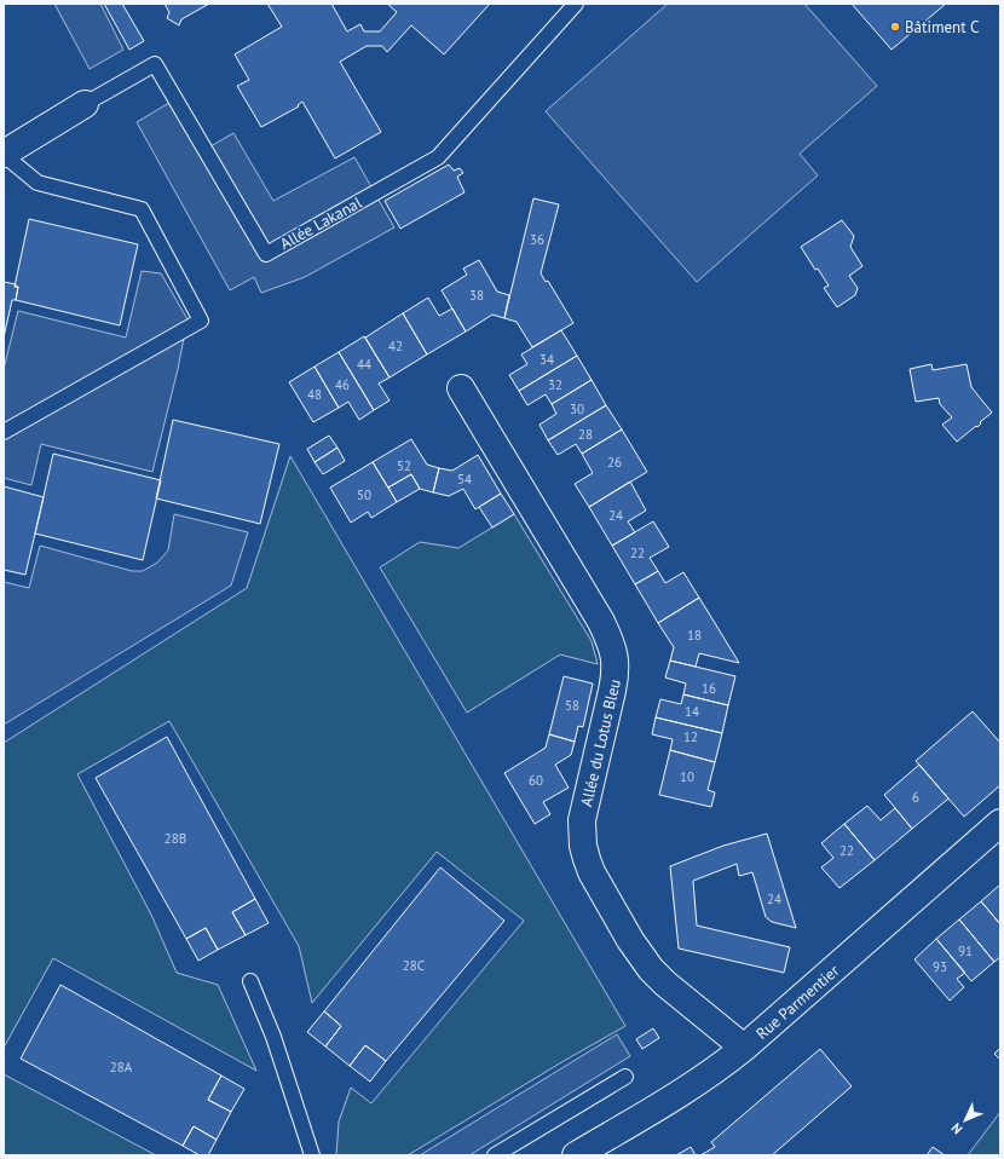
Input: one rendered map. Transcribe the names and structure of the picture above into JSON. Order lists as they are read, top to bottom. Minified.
{"streets":{"street":["Allée Lakanal","Allée du Lotus Bleu","Rue Parmentier"]},"crossings":[["Allée du Lotus Bleu","Rue Parmentier"]],"places":["Bâtiment C"],"house_numbers":["36","38","42","34","44","46","32","48","30","28","26","52","54","50","24","22","18","16","58","14","12","10","60","6","28B","22","24","91","28C","93","28A"],"north":"bottom left"}
